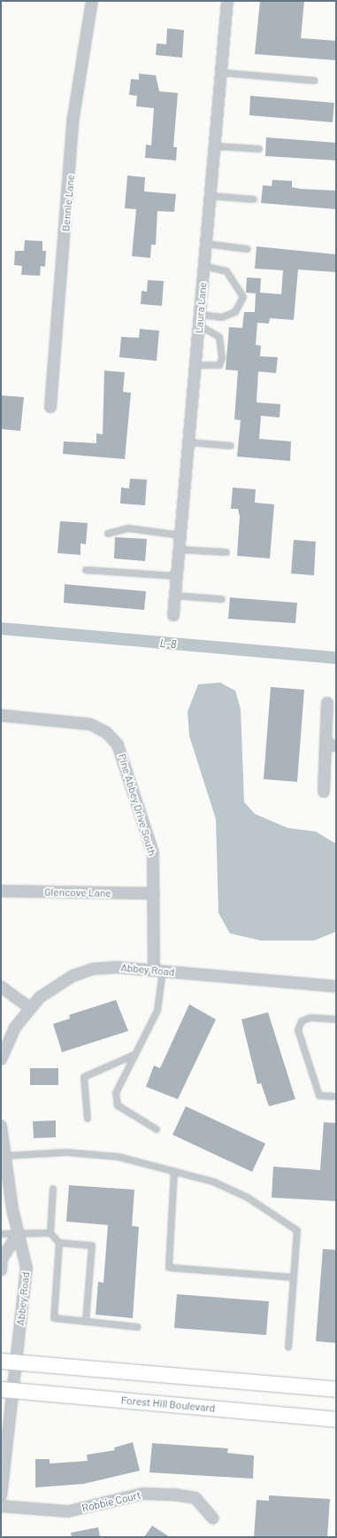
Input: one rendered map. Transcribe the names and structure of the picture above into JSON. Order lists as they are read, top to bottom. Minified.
{"streets":{"main road":["Forest Hill Boulevard"],"street":["Bennie Lane","Laura Lane","Pine Abbey Drive South","Glencove Lane","Abbey Road","Robbie Court"]},"crossings":[["Pine Abbey Drive South","Glencove Lane"],["Pine Abbey Drive South","Abbey Road"],["Abbey Road","Forest Hill Boulevard"]],"water":["L-8"]}
